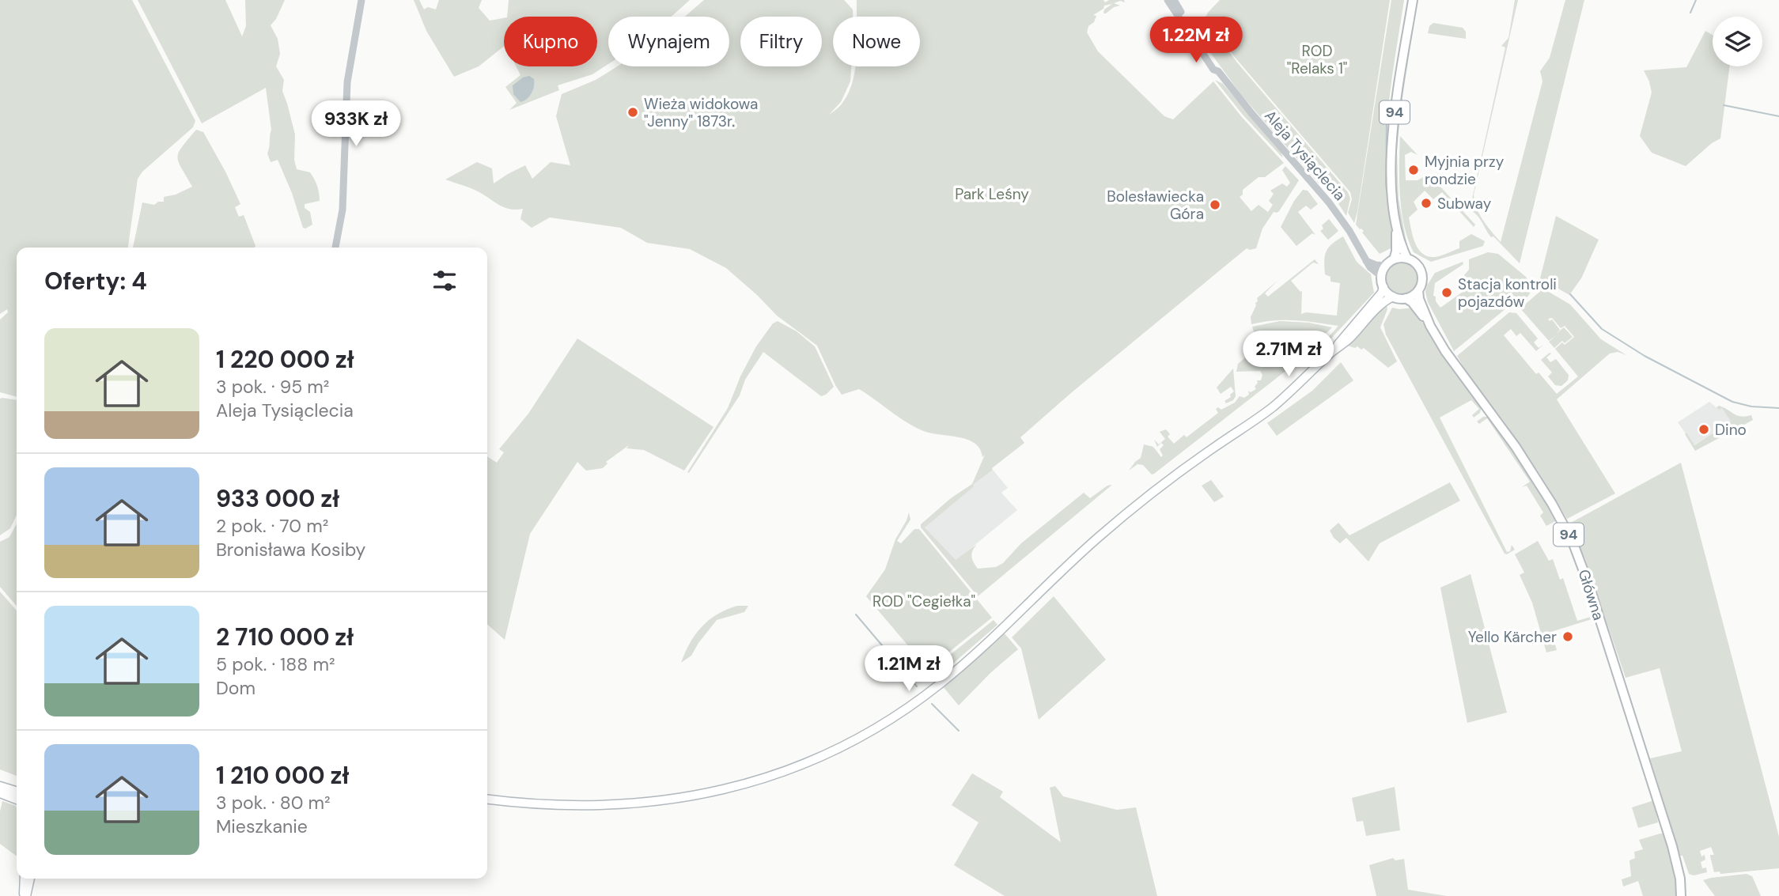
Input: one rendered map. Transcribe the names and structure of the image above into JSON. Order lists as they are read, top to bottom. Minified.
{"streets":{"main road":["94","Główna"],"street":["Aleja Tysiąclecia"]},"crossings":[["94","Aleja Tysiąclecia"],["94","Główna"],["Aleja Tysiąclecia","Główna"]],"parks":["ROD \"Relaks 1\"","Park Leśny","ROD \"Cegiełka\""],"places":["Wieża widokowa \"Jenny\" 1873r.","Myjnia przy rondzie","Subway","Bolesławiecka Góra","Stacja kontroli pojazdów","Dino","Yello Kärcher"],"page":{"price":["1.22M zł","933K zł","2.71M zł","1.21M zł"],"chip":["Kupno","Wynajem","Filtry","Nowe"],"heading":"Oferty: 4","list":[{"name":"1 220 000 zł","note":"3 pok. · 95 m² · Aleja Tysiąclecia"},{"name":"933 000 zł","note":"2 pok. · 70 m² · Bronisława Kosiby"},{"name":"2 710 000 zł","note":"5 pok. · 188 m² · Dom"},{"name":"1 210 000 zł","note":"3 pok. · 80 m² · Mieszkanie"}]}}
